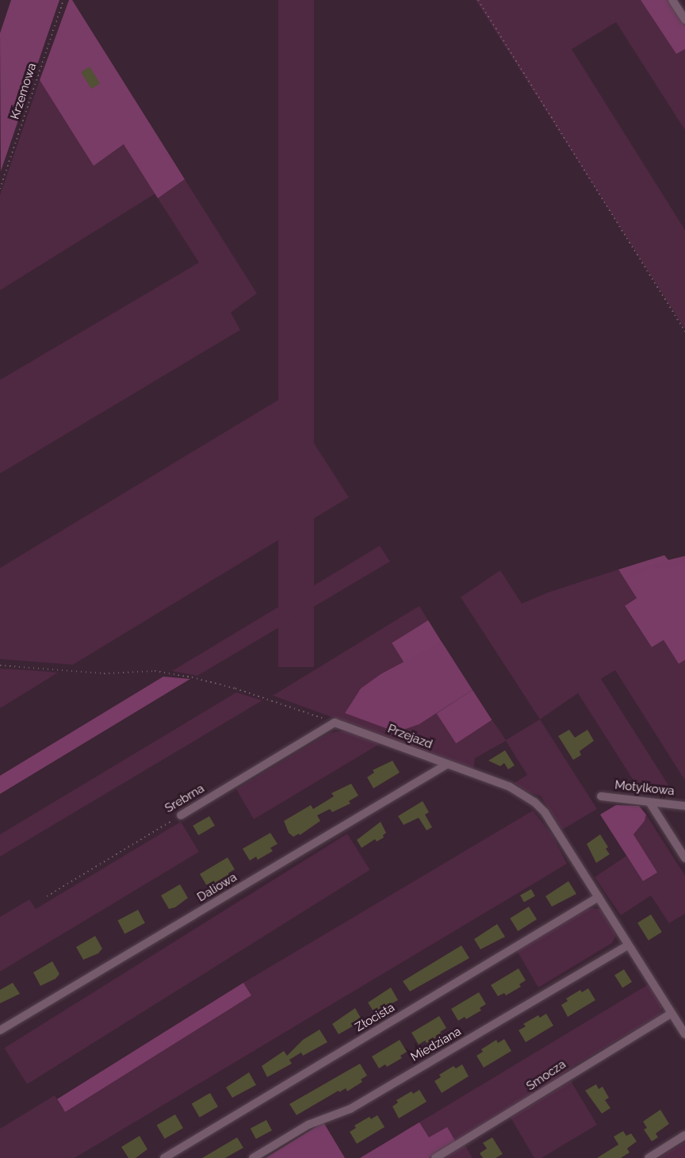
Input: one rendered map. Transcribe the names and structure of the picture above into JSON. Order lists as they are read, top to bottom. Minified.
{"streets":{"street":["Przejazd","Motylkowa","Srebrna","Daliowa","Złocista","Miedziana","Smocza"],"path":["Krzemowa"]},"crossings":[["Przejazd","Srebrna"],["Przejazd","Daliowa"],["Przejazd","Złocista"],["Przejazd","Miedziana"],["Przejazd","Smocza"]]}
